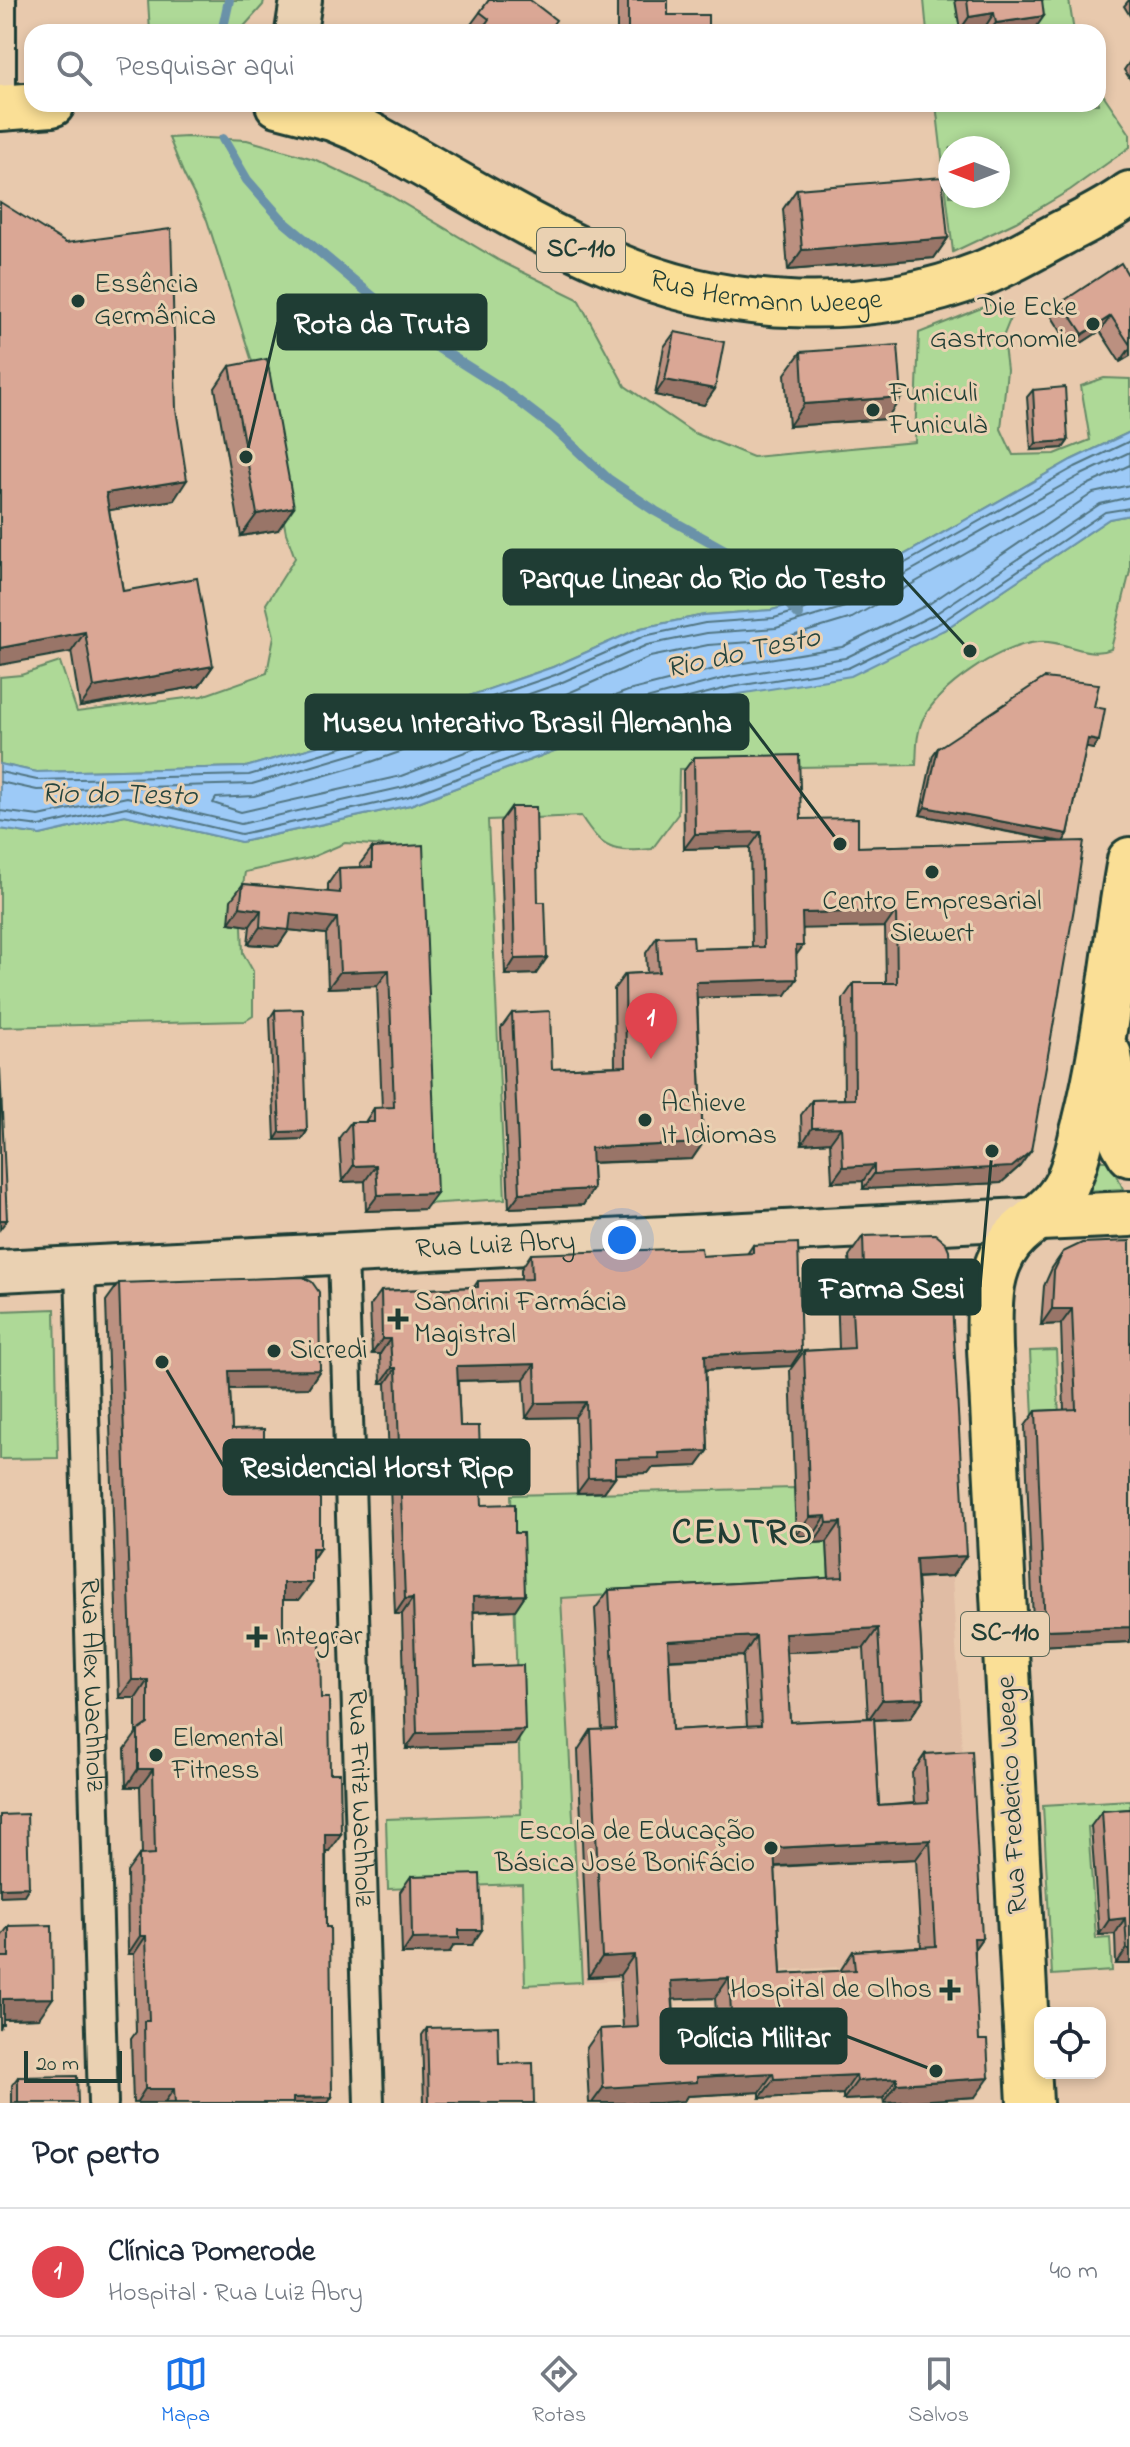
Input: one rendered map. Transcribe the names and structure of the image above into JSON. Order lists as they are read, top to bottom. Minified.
{"streets":{"main road":["SC-110","Rua Hermann Weege","Rua Luiz Abry","Rua Frederico Weege"],"street":["Rua Alex Wachholz","Rua Fritz Wachholz"]},"crossings":[["Rua Luiz Abry","Rua Alex Wachholz"],["Rua Luiz Abry","Rua Frederico Weege"],["Rua Luiz Abry","Rua Fritz Wachholz"]],"districts":["CENTRO"],"water":["Rio do Testo"],"places":{"other":["Essência Germânica","Die Ecke Gastronomie","Funiculì Funiculà","Rota da Truta","Parque Linear do Rio do Testo","Museu Interativo Brasil Alemanha","Centro Empresarial Siewert","Achieve It Idiomas","Farma Sesi","Sicredi","Residencial Horst Ripp","Elemental Fitness","Escola de Educação Básica José Bonifácio","Polícia Militar"],"health":["Sandrini Farmácia Magistral","Integrar","Hospital de Olhos"]},"scale_bar":"20 m","north":"left","page":{"search":"Pesquisar aqui","pins":"1","scale":"20 m","heading":"Por perto","list":[{"mark":"1","name":"Clínica Pomerode","note":"Hospital · Rua Luiz Abry","value":"40 m"}],"nav":["Mapa","Rotas","Salvos"]}}
